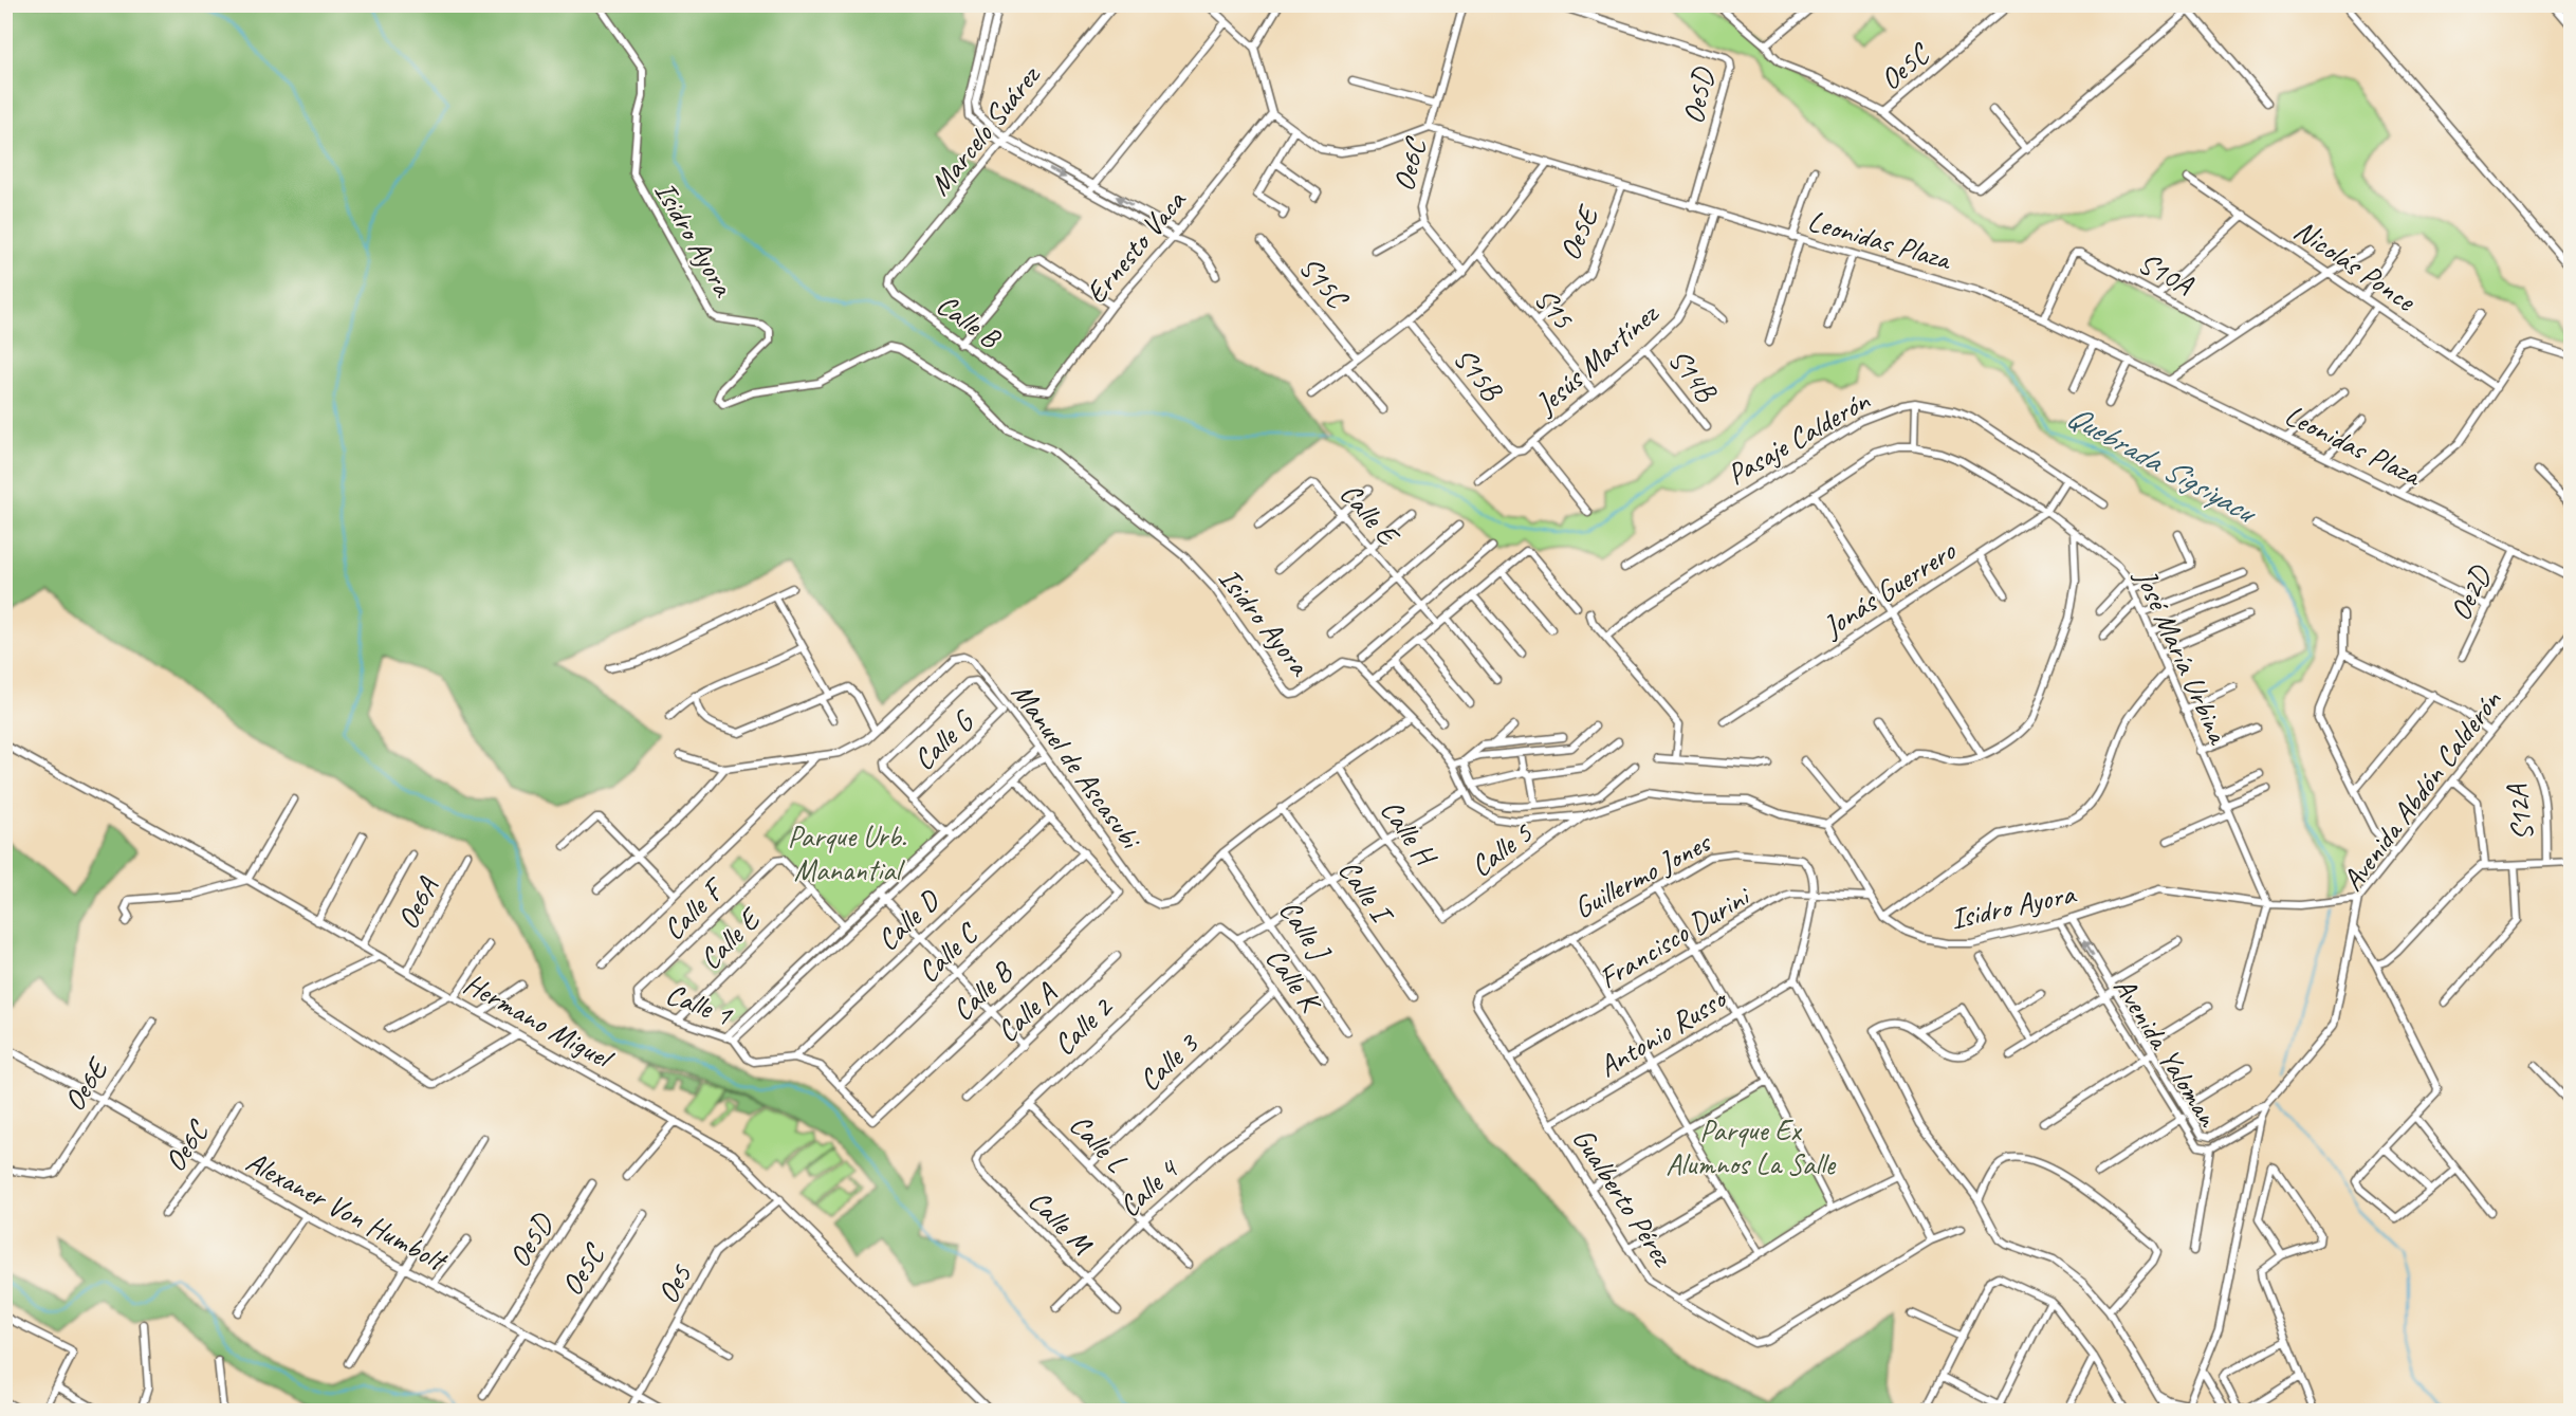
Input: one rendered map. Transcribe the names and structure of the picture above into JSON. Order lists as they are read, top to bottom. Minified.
{"streets":{"street":["Oe5C","Oe5D","Marcelo Suárez","Oe6C","Oe5E","Isidro Ayora","Leonidas Plaza","Ernesto Vaca","Nicolás Ponce","S10A","S15C","S15","Calle B","Jesús Martínez","S15B","S14B","Pasaje Calderón","Calle E","Jonás Guerrero","Oe2D","José María Urbina","Calle G","Manuel de Ascasubi","Avenida Abdón Calderón","S12A","Calle H","Calle 5","Guillermo Jones","Calle I","Oe6A","Calle F","Calle D","Calle J","Francisco Durini","Calle C","Calle K","Calle 1","Calle A","Hermano Miguel","Calle 2","Antonio Russo","Avenida Yaloman","Calle 3","Oe6E","Calle L","Calle 4","Gualberto Pérez","Alexaner Von Humbolt","Calle M","Oe5"]},"crossings":[["Oe5C","Alexaner Von Humbolt"],["Oe5D","Leonidas Plaza"],["Oe5D","Alexaner Von Humbolt"],["Marcelo Suárez","Calle B"],["Oe6C","Leonidas Plaza"],["Oe6C","Alexaner Von Humbolt"],["Oe5E","Leonidas Plaza"],["Oe5E","S15"],["Isidro Ayora","José María Urbina"],["Isidro Ayora","Manuel de Ascasubi"],["Isidro Ayora","Avenida Abdón Calderón"],["Isidro Ayora","Calle 5"],["Isidro Ayora","Francisco Durini"],["Isidro Ayora","Avenida Yaloman"],["Leonidas Plaza","S10A"],["Leonidas Plaza","Jesús Martínez"],["Leonidas Plaza","Oe2D"],["Ernesto Vaca","Calle B"],["S15","Jesús Martínez"],["Calle B","Calle C"],["Calle B","Calle 1"],["Jesús Martínez","S15B"],["Jesús Martínez","S14B"],["Pasaje Calderón","Jonás Guerrero"],["Calle E","Calle F"],["Calle E","Calle 1"],["Jonás Guerrero","José María Urbina"],["Manuel de Ascasubi","Calle H"],["Manuel de Ascasubi","Calle I"],["Manuel de Ascasubi","Calle J"],["Avenida Abdón Calderón","Avenida Yaloman"],["Calle H","Calle 5"],["Guillermo Jones","Francisco Durini"],["Guillermo Jones","Antonio Russo"],["Guillermo Jones","Gualberto Pérez"],["Oe6A","Hermano Miguel"],["Calle F","Calle 1"],["Calle D","Calle 1"],["Francisco Durini","Gualberto Pérez"],["Calle C","Calle 1"],["Calle K","Calle 2"],["Calle K","Calle 3"],["Hermano Miguel","Oe5"],["Calle 2","Calle L"],["Calle 2","Calle M"],["Antonio Russo","Gualberto Pérez"],["Calle 3","Calle L"],["Oe6E","Alexaner Von Humbolt"],["Calle L","Calle 4"],["Calle 4","Calle M"],["Alexaner Von Humbolt","Oe5"]],"water":["Quebrada Sigsiyacu"],"parks":["Parque Urb. Manantial","Parque Ex Alumnos La Salle"]}
